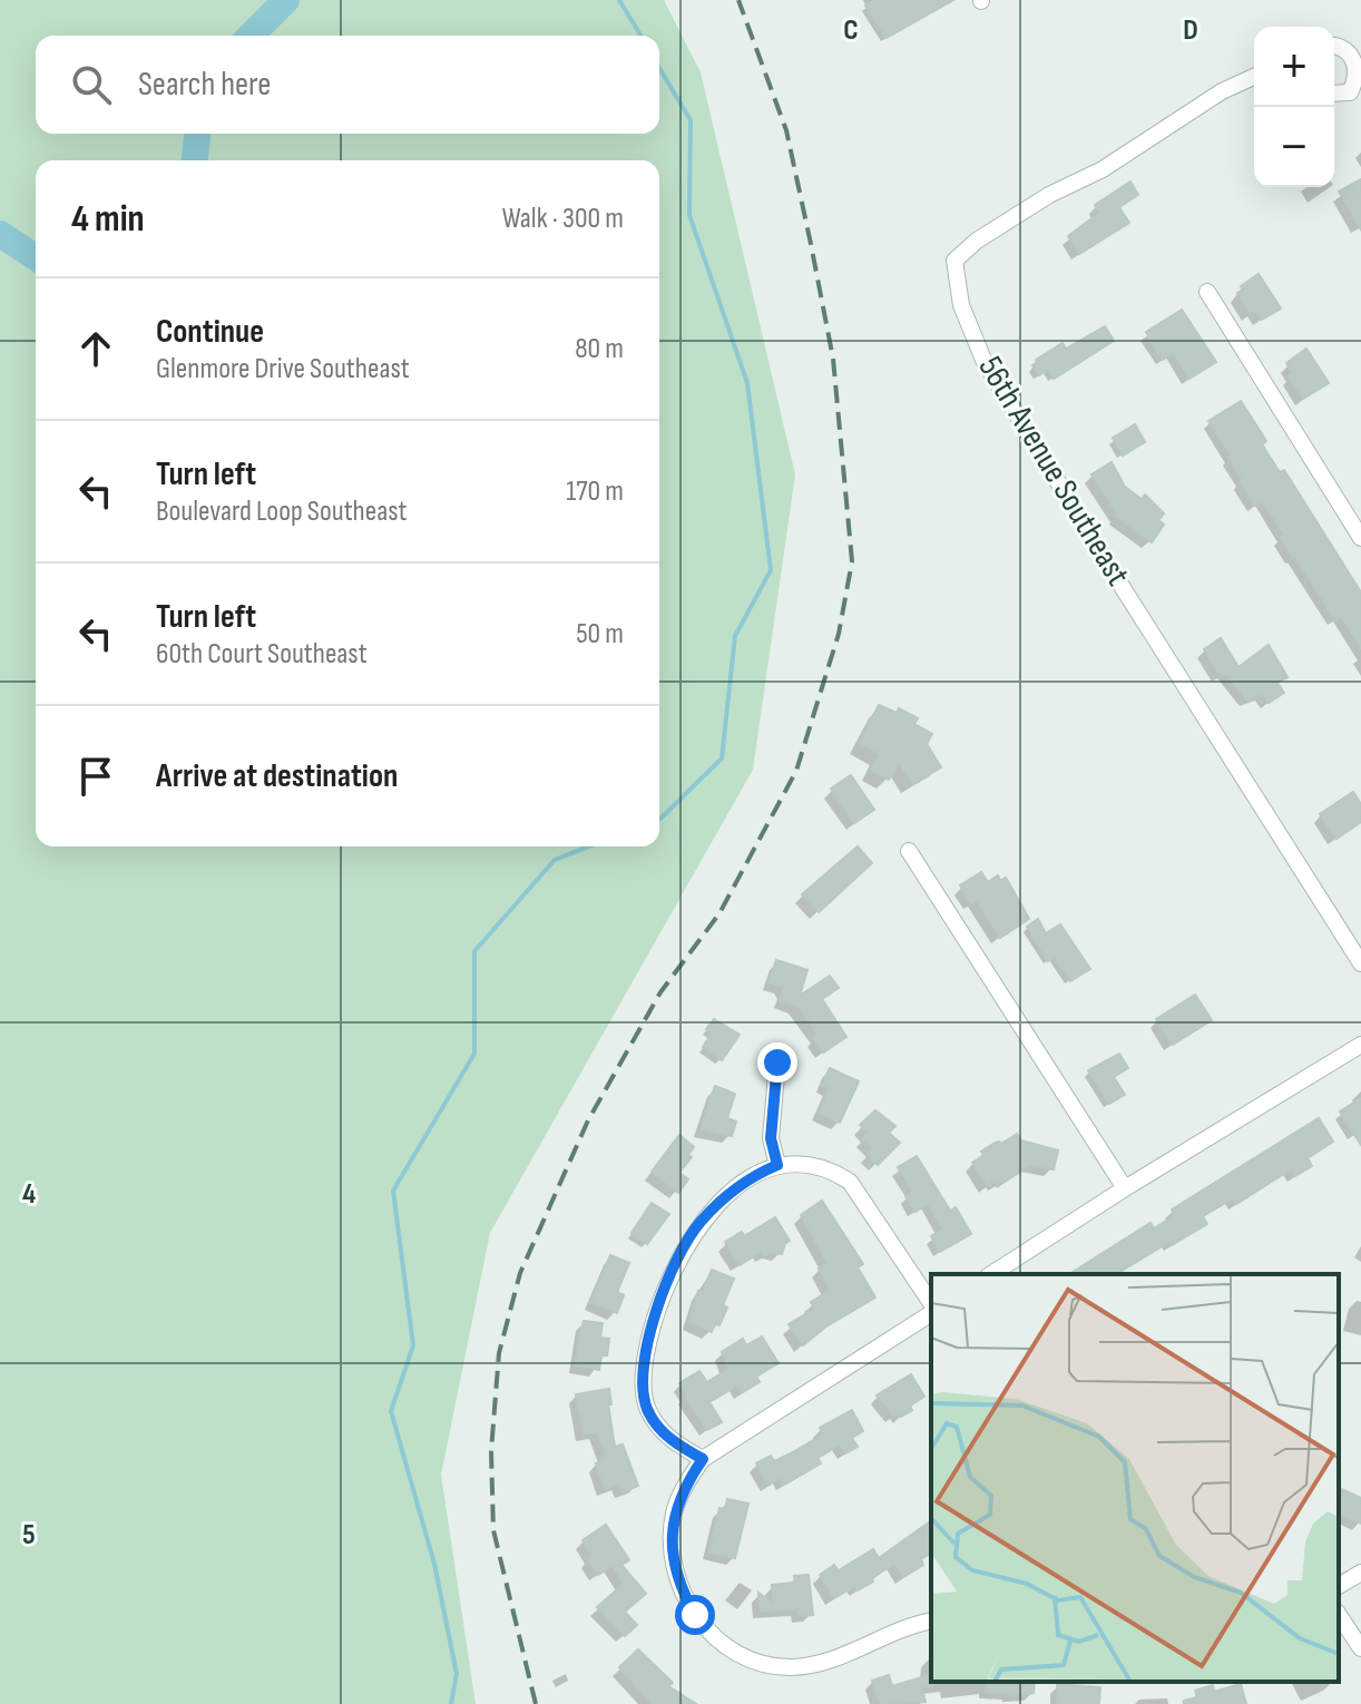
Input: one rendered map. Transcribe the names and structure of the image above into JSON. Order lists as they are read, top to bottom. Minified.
{"streets":{"street":["56th Avenue Southeast"]},"page":{"map_buttons":["+","−"],"search":"Search here","heading":["4 min","Walk · 300 m"],"list":[["Continue","Glenmore Drive Southeast","80 m"],["Turn left","Boulevard Loop Southeast","170 m"],["Turn left","60th Court Southeast","50 m"],"Arrive at destination"]},"grid":{"columns":["C","D"],"rows":["4","5"]}}
